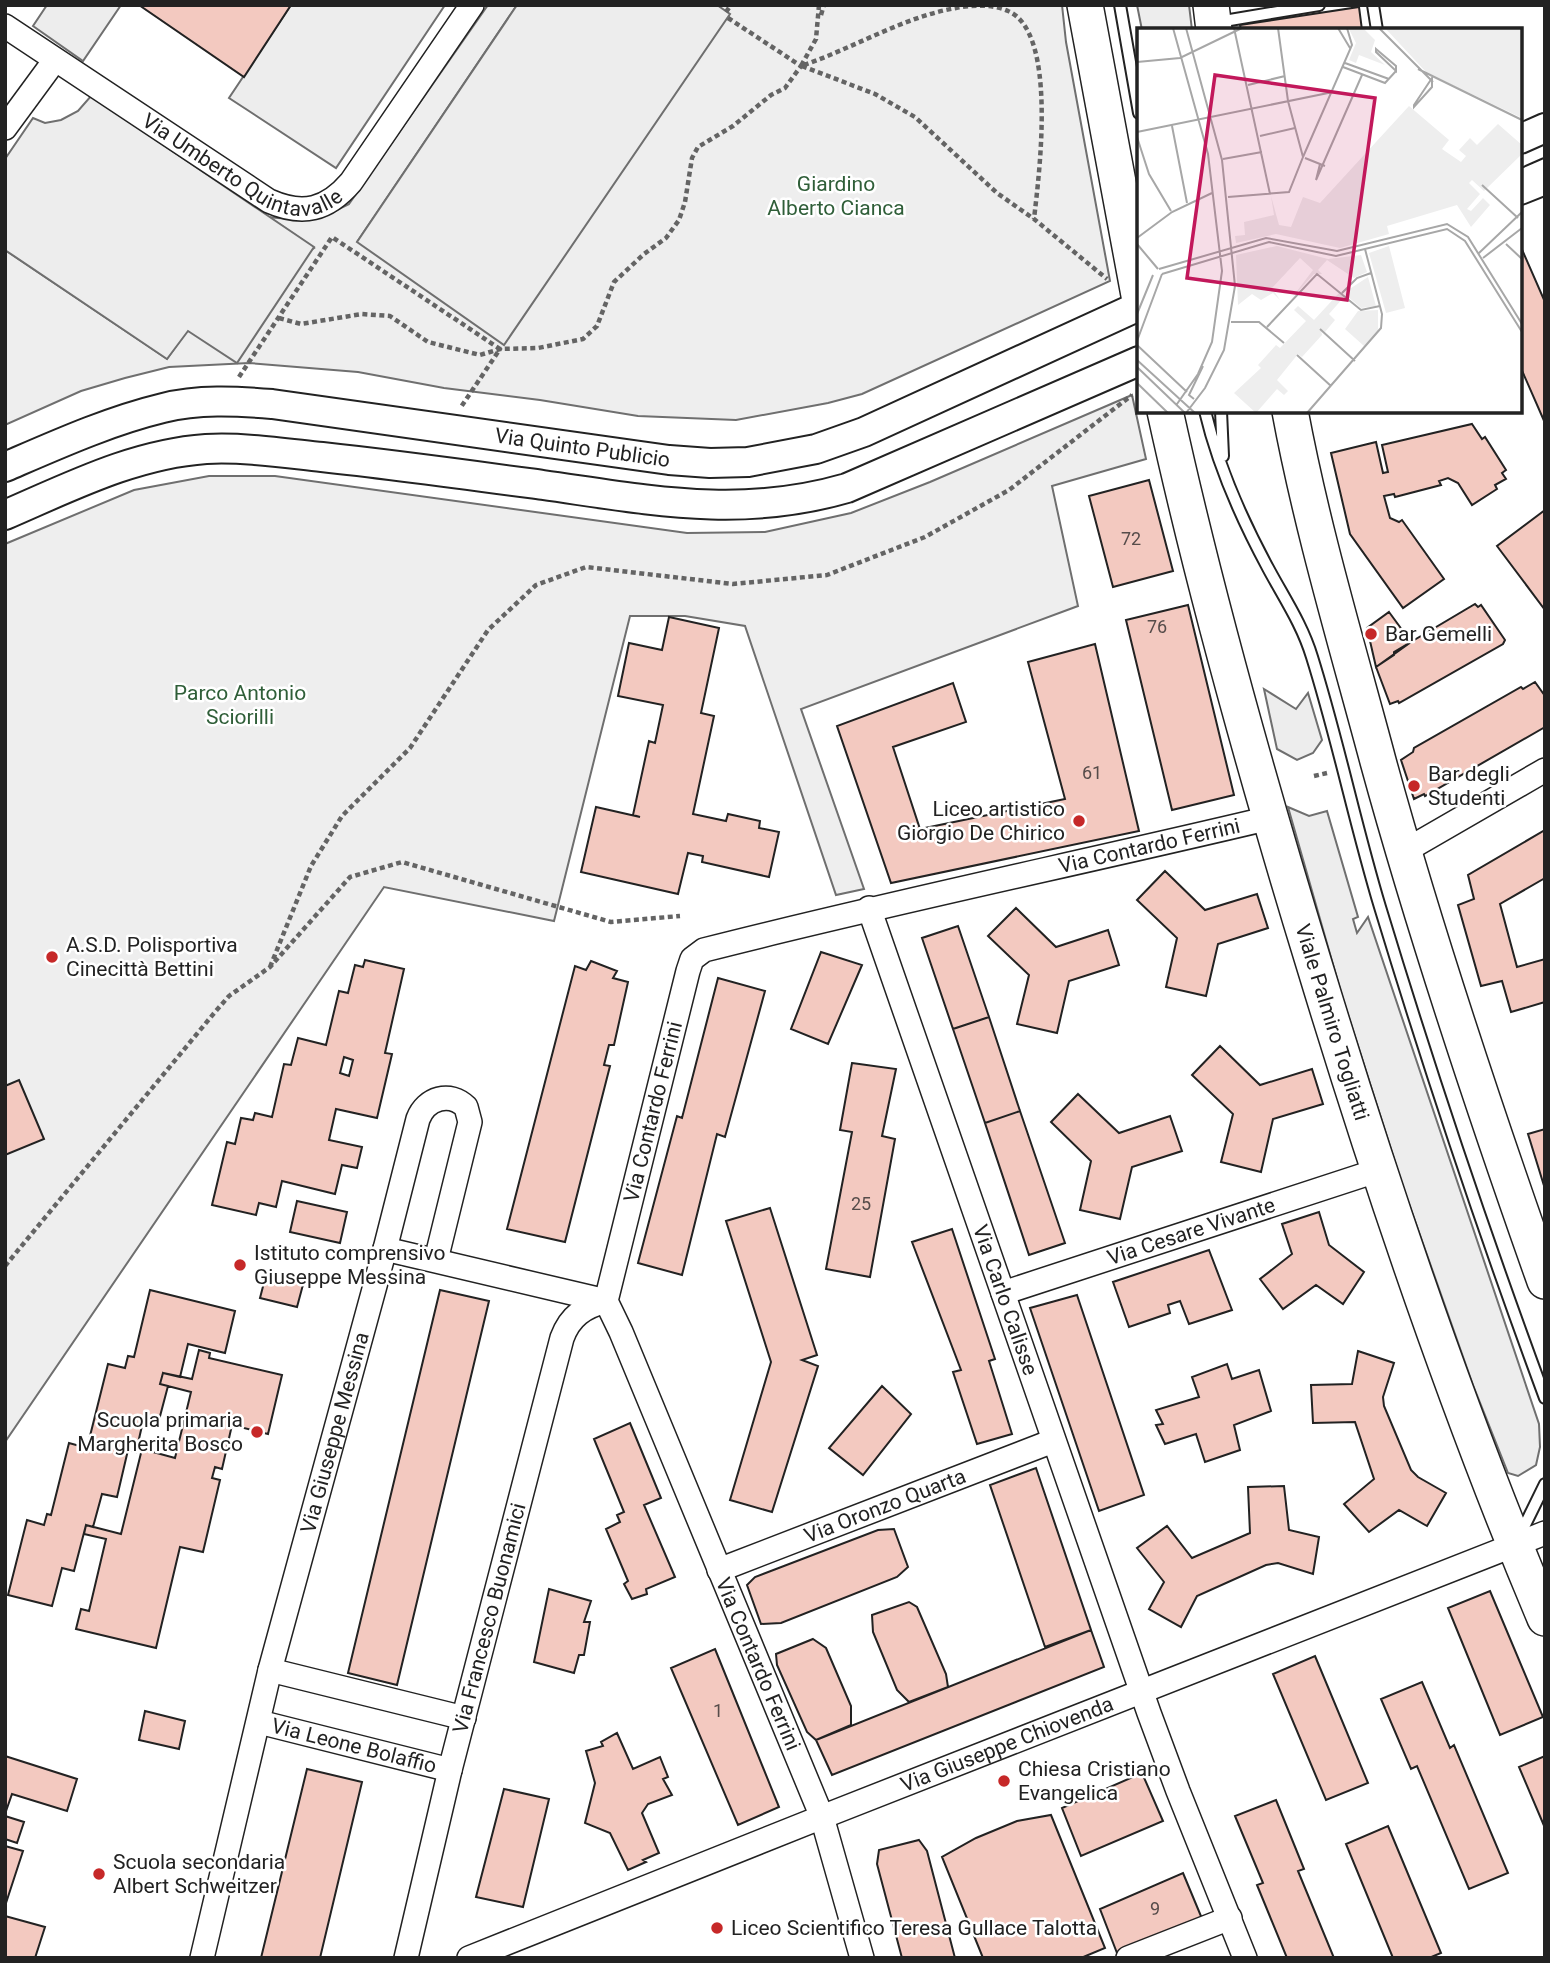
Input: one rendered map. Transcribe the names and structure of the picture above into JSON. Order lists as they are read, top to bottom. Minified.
{"streets":{"main road":["Viale Palmiro Togliatti"],"street":["Via Umberto Quintavalle","Via Quinto Publicio","Via Contardo Ferrini","Via Cesare Vivante","Via Carlo Calisse","Via Giuseppe Messina","Via Oronzo Quarta","Via Francesco Buonamici","Via Giuseppe Chiovenda","Via Leone Bolaffio"]},"crossings":[["Via Contardo Ferrini","Viale Palmiro Togliatti"],["Via Contardo Ferrini","Via Carlo Calisse"],["Via Contardo Ferrini","Via Oronzo Quarta"],["Via Contardo Ferrini","Via Francesco Buonamici"],["Via Contardo Ferrini","Via Giuseppe Chiovenda"],["Viale Palmiro Togliatti","Via Cesare Vivante"],["Viale Palmiro Togliatti","Via Giuseppe Chiovenda"],["Via Cesare Vivante","Via Carlo Calisse"],["Via Carlo Calisse","Via Oronzo Quarta"],["Via Carlo Calisse","Via Giuseppe Chiovenda"],["Via Giuseppe Messina","Via Leone Bolaffio"],["Via Francesco Buonamici","Via Leone Bolaffio"]],"parks":["Giardino Alberto Cianca","Parco Antonio Sciorilli"],"places":["Bar Gemelli","Bar degli Studenti","Liceo artistico Giorgio De Chirico","A.S.D. Polisportiva Cinecittà Bettini","Istituto comprensivo Giuseppe Messina","Scuola primaria Margherita Bosco","Chiesa Cristiano Evangelica","Scuola secondaria Albert Schweitzer","Liceo Scientifico Teresa Gullace Talotta"],"house_numbers":["72","76","61","25","1","9"]}
